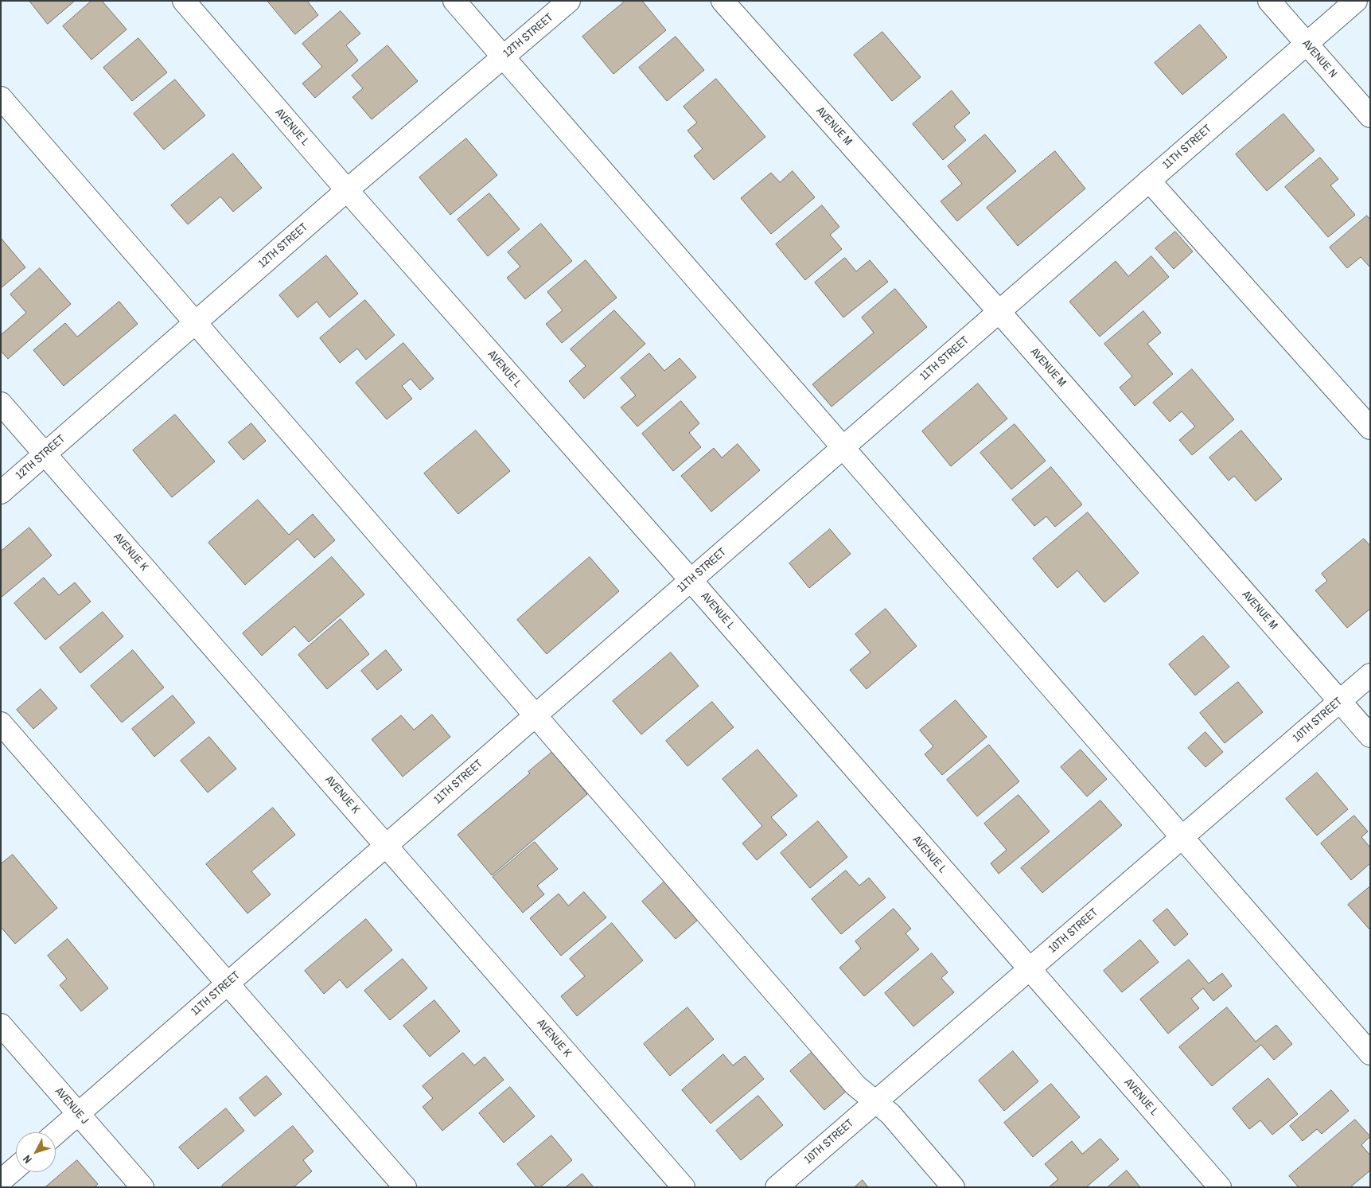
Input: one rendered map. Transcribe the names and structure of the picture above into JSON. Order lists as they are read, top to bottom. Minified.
{"streets":{"street":["12TH STREET","AVENUE N","AVENUE M","AVENUE L","11TH STREET","AVENUE K","10TH STREET","AVENUE J"]},"crossings":[["12TH STREET","AVENUE L"],["12TH STREET","AVENUE K"],["AVENUE N","11TH STREET"],["AVENUE M","11TH STREET"],["AVENUE M","10TH STREET"],["AVENUE L","11TH STREET"],["AVENUE L","10TH STREET"],["11TH STREET","AVENUE K"],["11TH STREET","AVENUE J"]],"north":"bottom left"}
